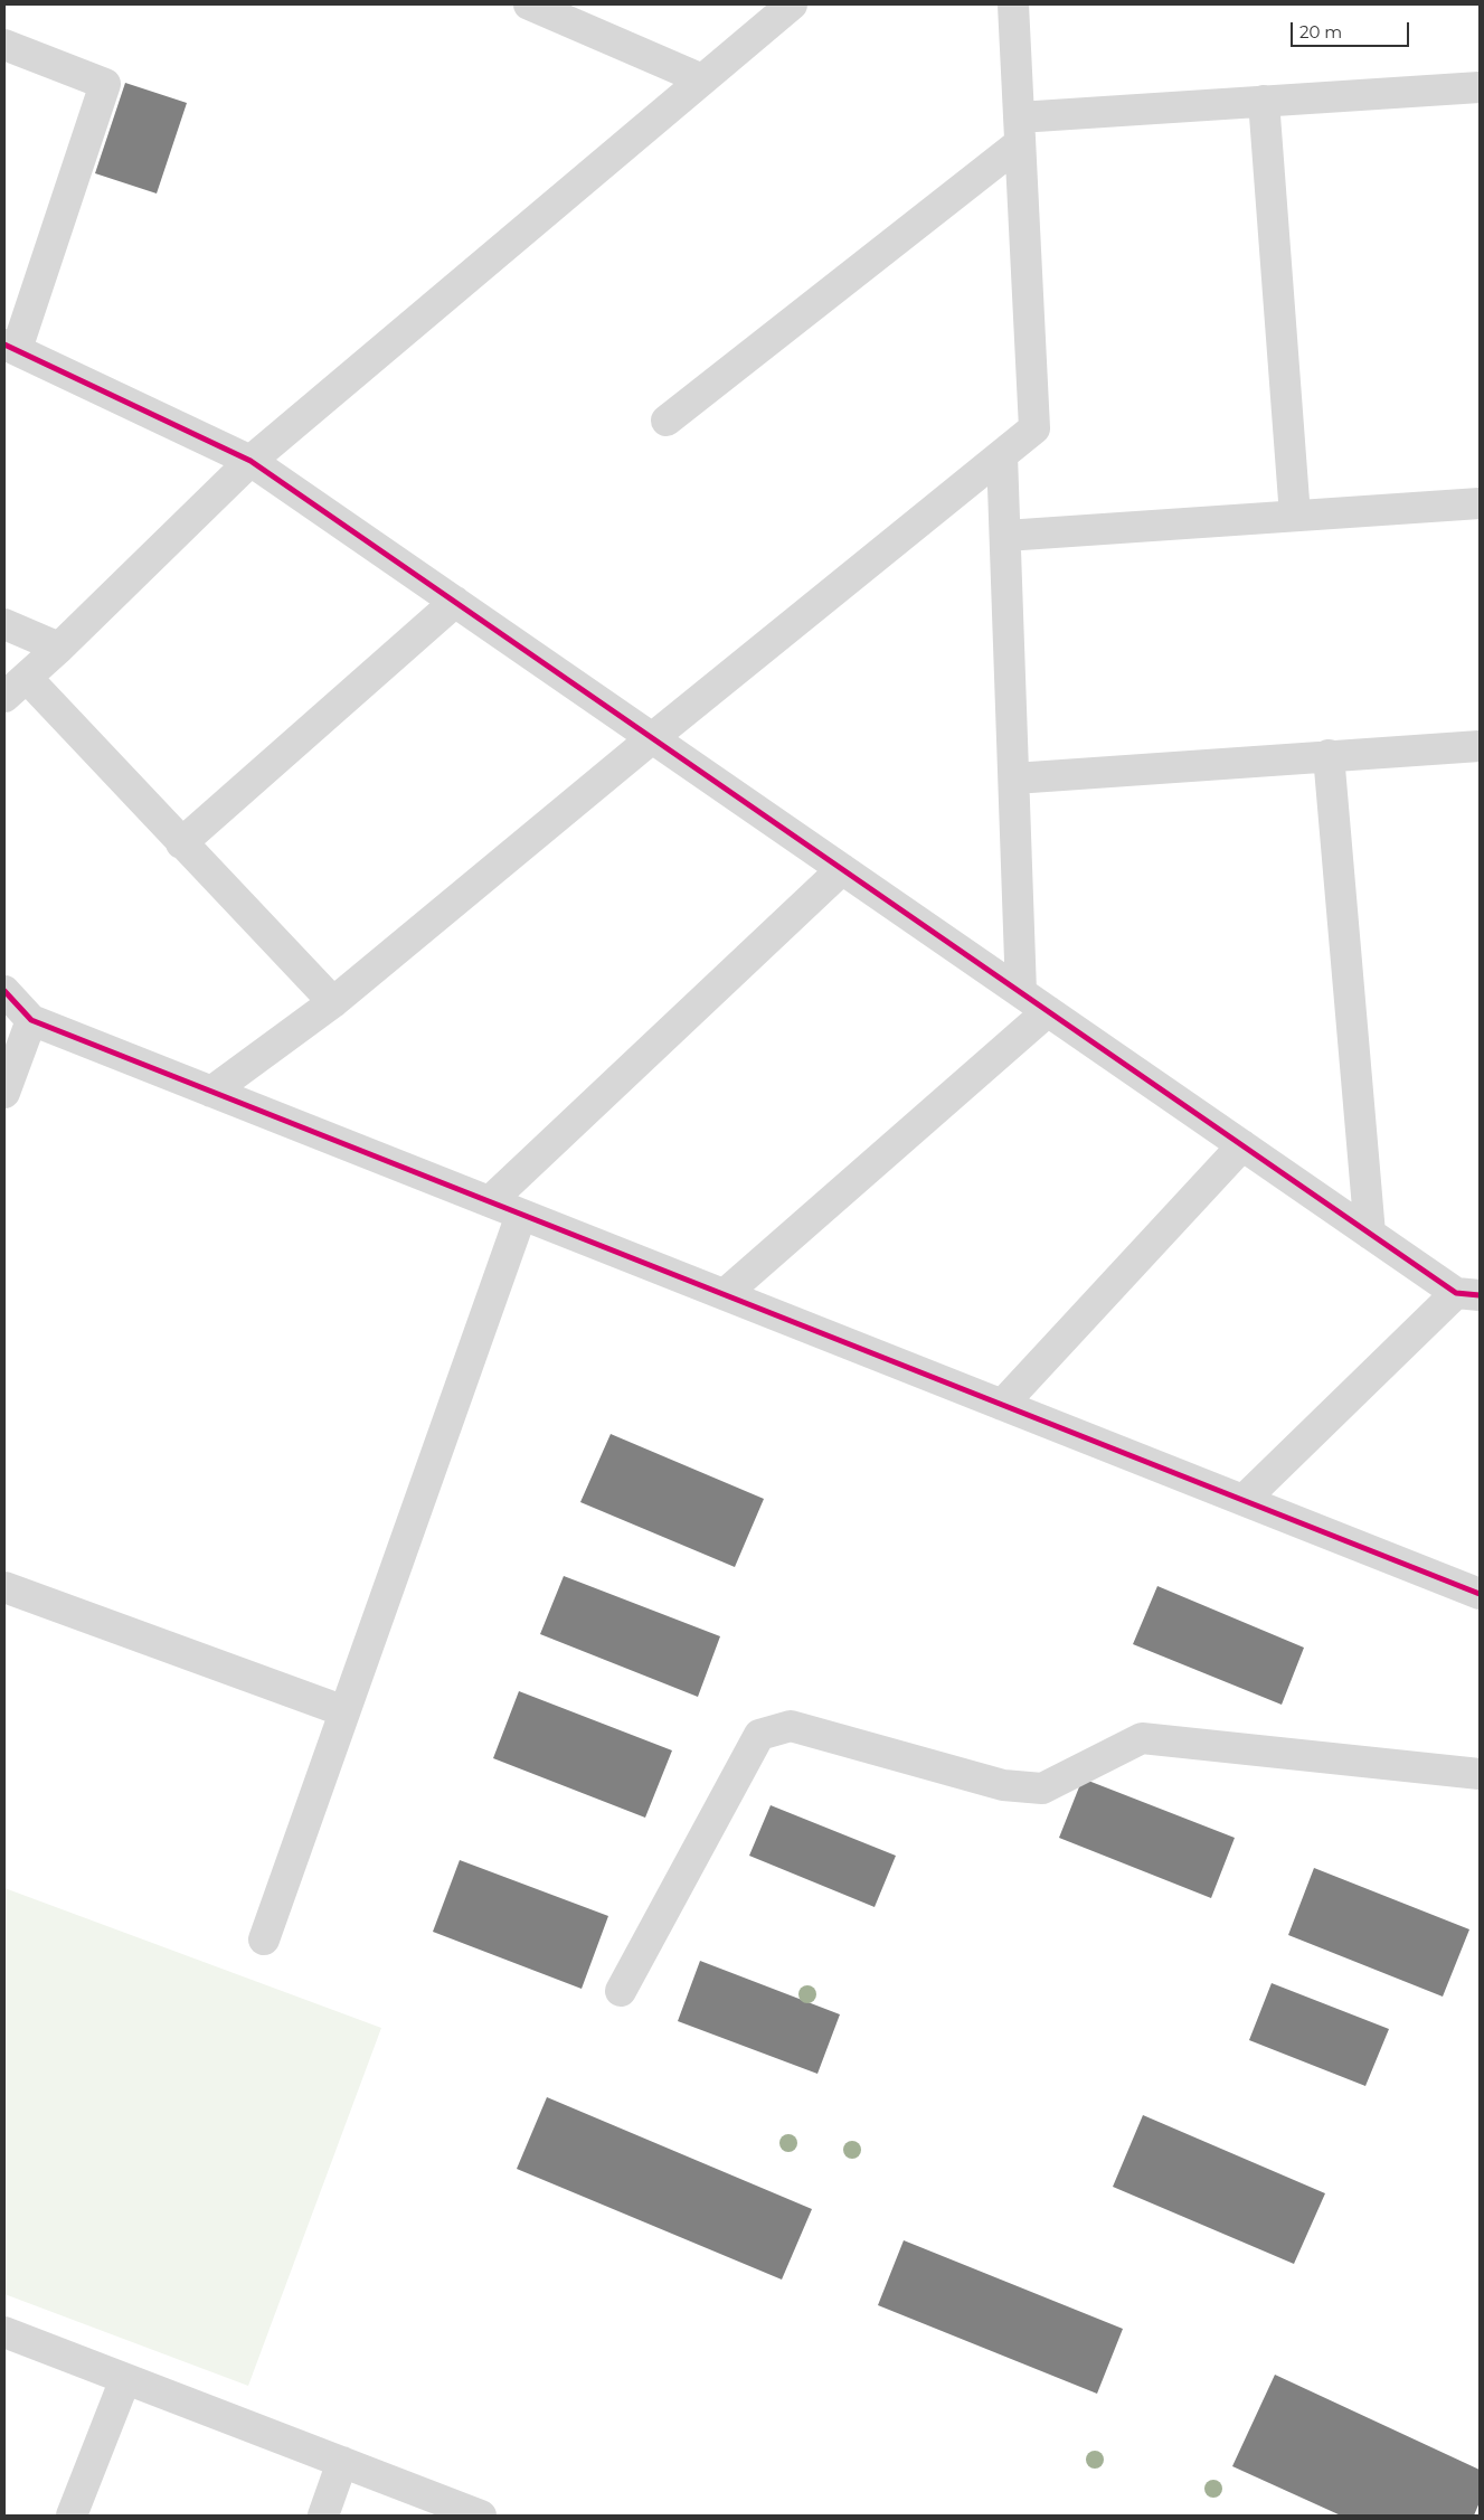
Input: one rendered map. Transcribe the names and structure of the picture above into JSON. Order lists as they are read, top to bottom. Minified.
{"scale_bar":"20 m"}
